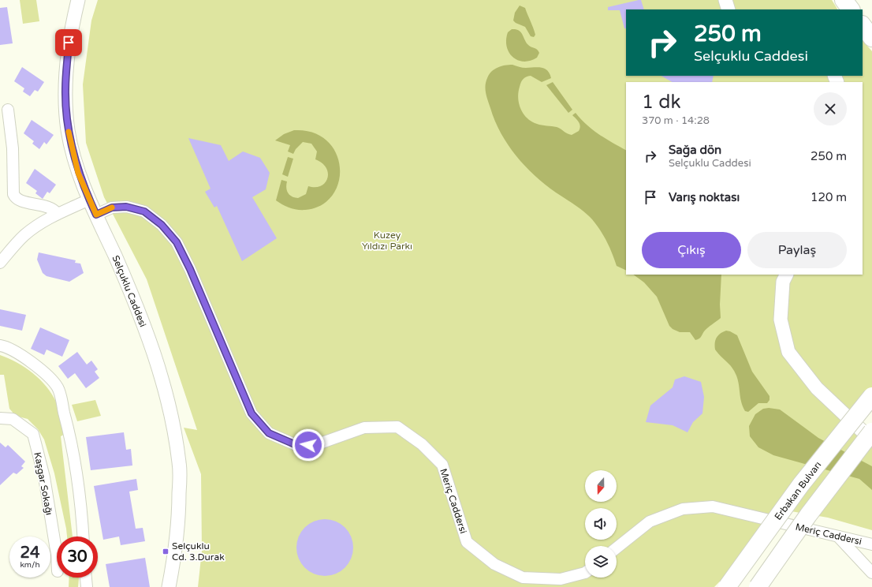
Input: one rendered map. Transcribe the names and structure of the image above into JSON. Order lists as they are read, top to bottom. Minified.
{"streets":{"highway":["Erbakan Bulvarı"],"street":["Selçuklu Caddesi","Kaşgar Sokağı","Meriç Caddersi"]},"crossings":[["Selçuklu Caddesi","Meriç Caddersi"]],"parks":["Kuzey Yıldızı Parkı"],"places":{"transit":["Selçuklu Cd. 3.Durak"]},"north":"bottom","page":{"turn":["250 m","Selçuklu Caddesi"],"heading":["1 dk","370 m · 14:28"],"list":[{"name":"Sağa dön","note":"Selçuklu Caddesi","value":"250 m"},{"name":"Varış noktası","value":"120 m"}],"buttons":["Çıkış","Paylaş"],"speed":"24 km/h","limit":"30"}}
